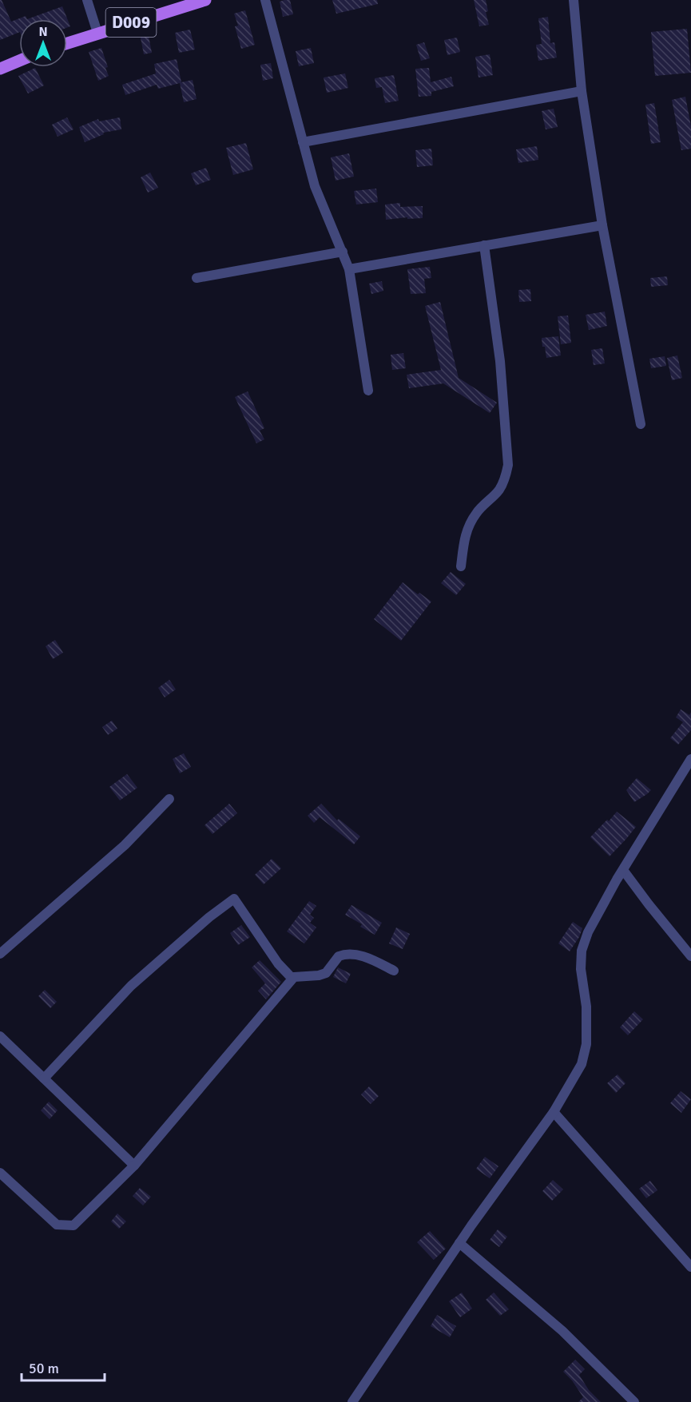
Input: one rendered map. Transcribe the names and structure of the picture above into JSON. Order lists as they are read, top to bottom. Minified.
{"streets":{"main road":["D009"]},"scale_bar":"50 m","north":"top"}
